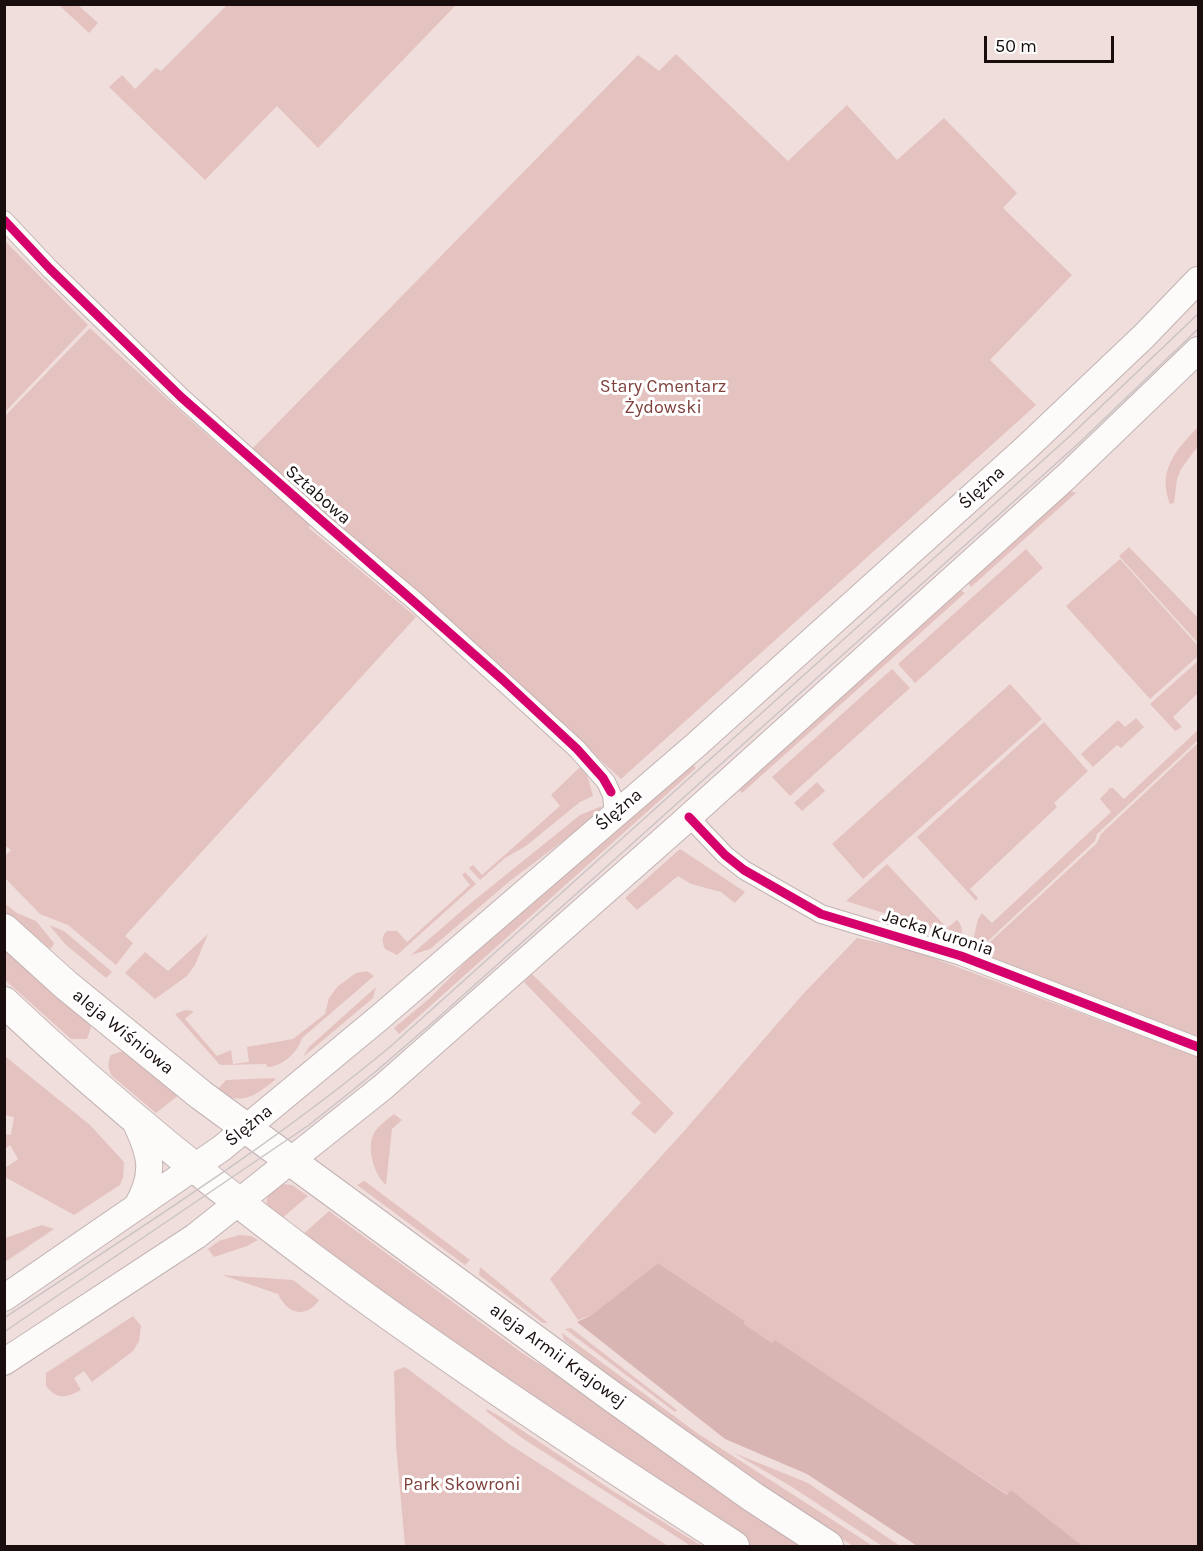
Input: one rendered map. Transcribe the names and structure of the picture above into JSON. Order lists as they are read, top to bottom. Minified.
{"streets":{"main road":["Ślężna","aleja Wiśniowa","aleja Armii Krajowej"],"street":["Sztabowa","Jacka Kuronia"]},"crossings":[["Ślężna","Sztabowa"],["Ślężna","aleja Wiśniowa"],["aleja Wiśniowa","aleja Armii Krajowej"]],"parks":["Stary Cmentarz Żydowski","Park Skowroni"],"scale_bar":"50 m"}
